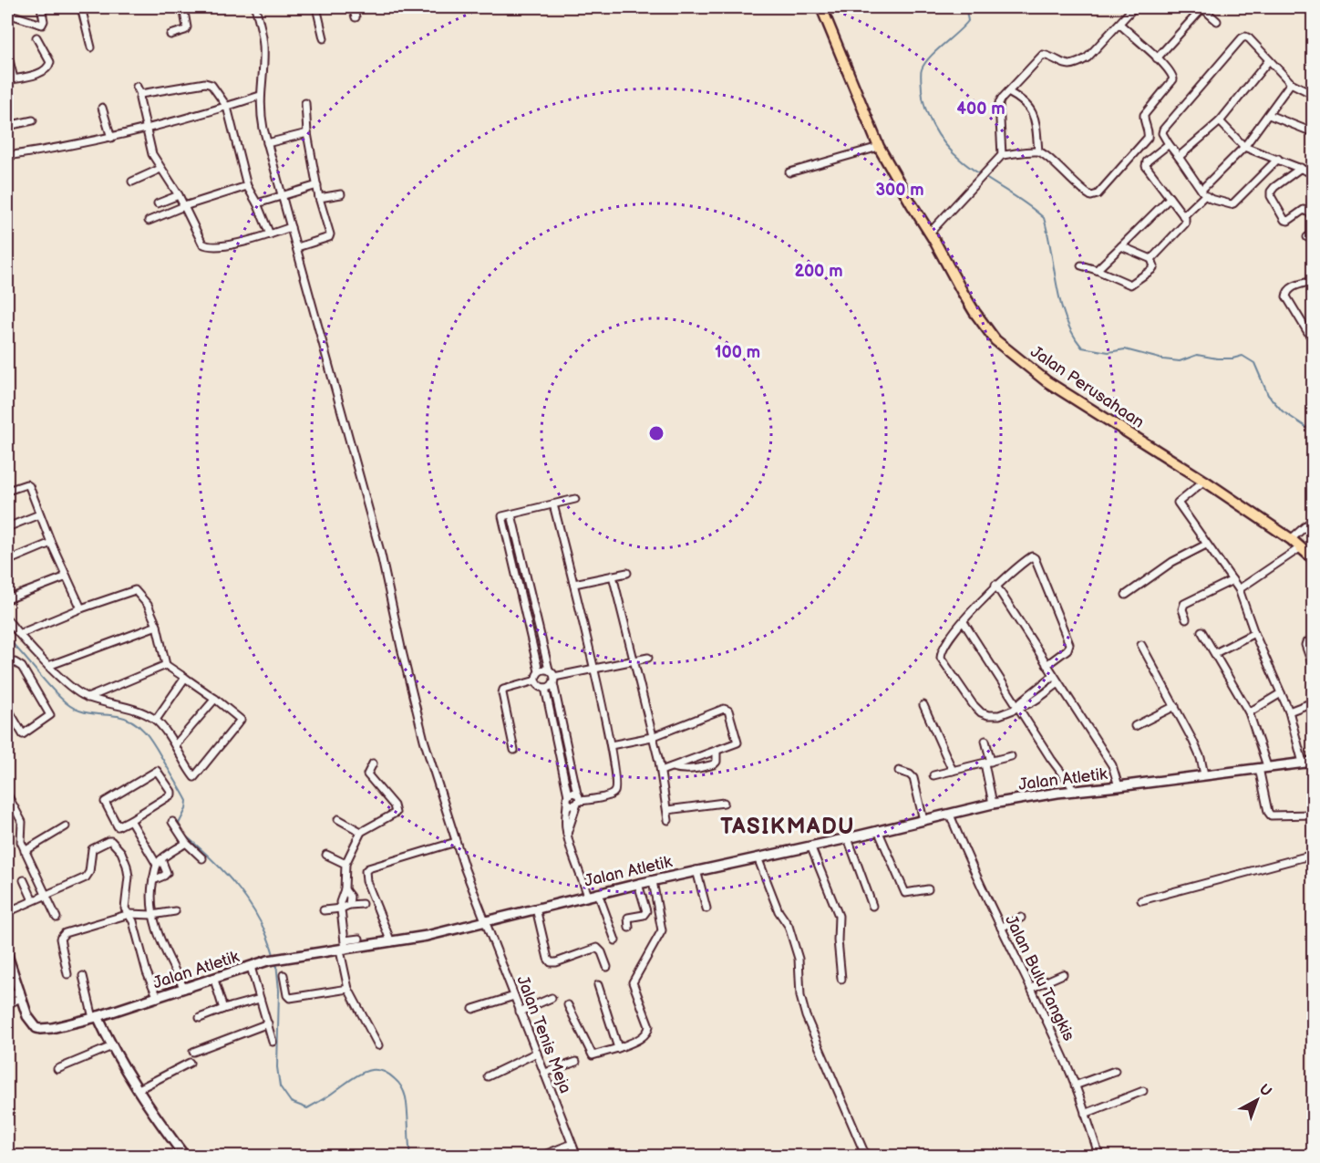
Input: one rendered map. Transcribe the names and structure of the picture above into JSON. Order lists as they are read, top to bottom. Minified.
{"streets":{"main road":["Jalan Perusahaan"],"street":["Jalan Atletik","Jalan Bulu Tangkis","Jalan Tenis Meja"]},"crossings":[["Jalan Atletik","Jalan Bulu Tangkis"],["Jalan Atletik","Jalan Tenis Meja"]],"districts":["TASIKMADU"],"north":"top right","rings":["400 m","300 m","200 m","100 m"]}
